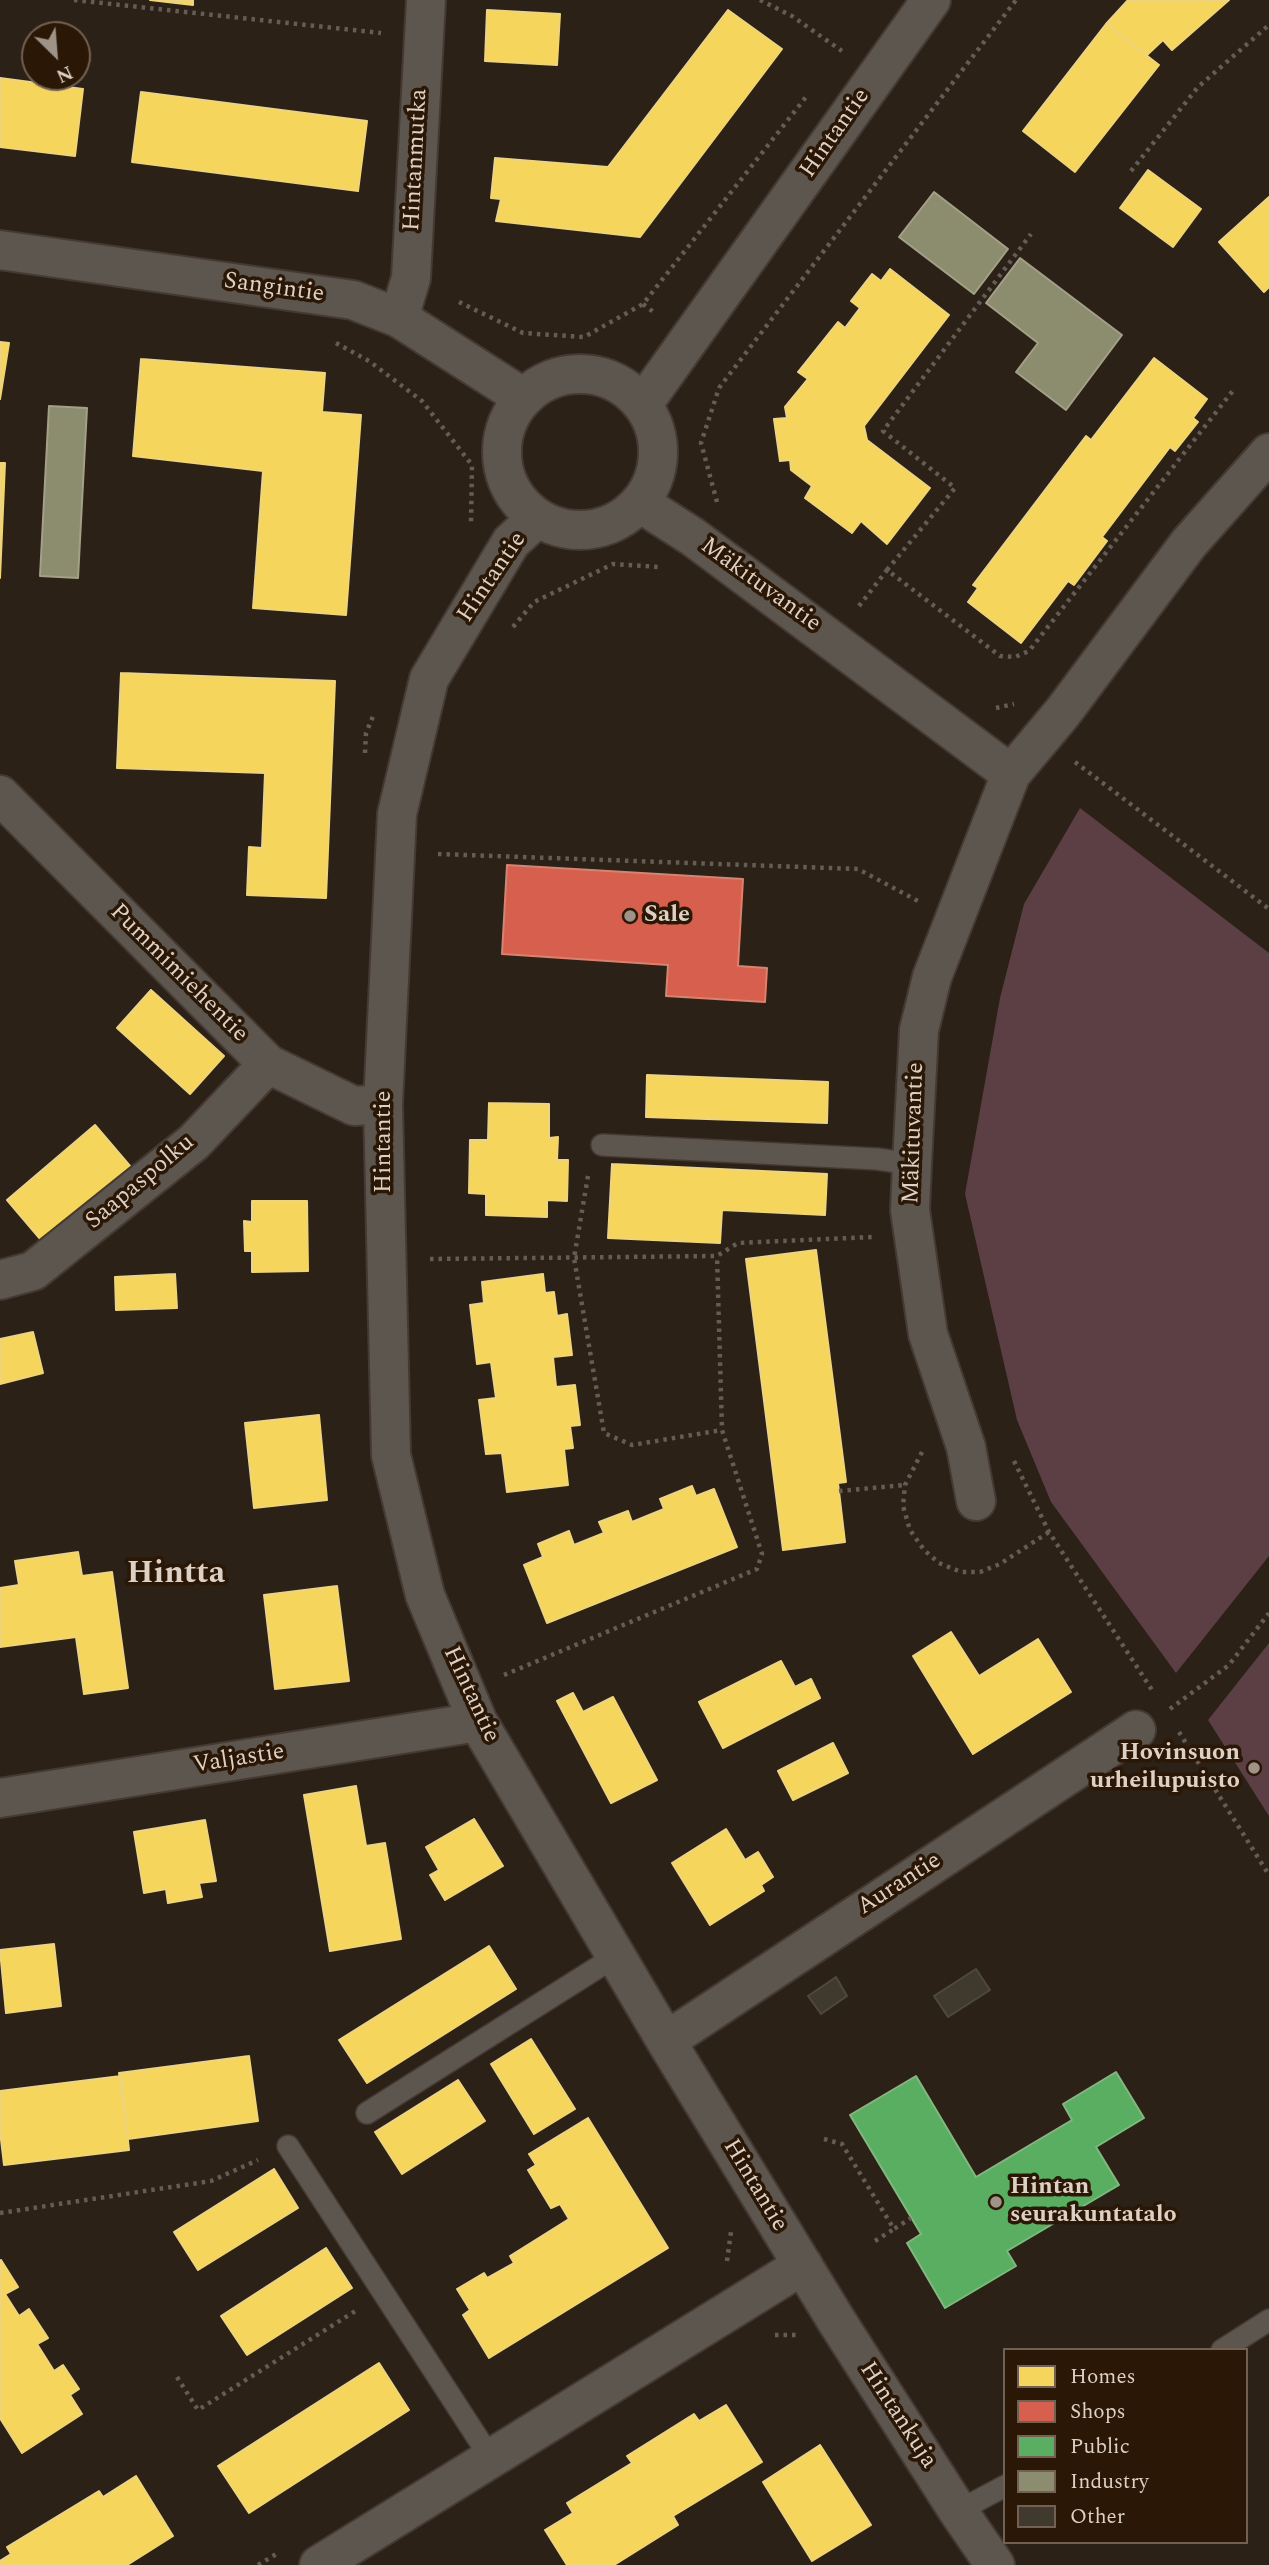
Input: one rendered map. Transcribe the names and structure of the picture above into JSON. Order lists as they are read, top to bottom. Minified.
{"streets":{"street":["Hintantie","Hintanmutka","Sangintie","Mäkituvantie","Pummimiehentie","Saapaspolku","Valjastie","Aurantie","Hintankuja"]},"crossings":[["Hintantie","Sangintie"],["Hintantie","Mäkituvantie"],["Hintantie","Pummimiehentie"],["Hintantie","Valjastie"],["Hintantie","Aurantie"],["Hintantie","Hintankuja"],["Hintanmutka","Sangintie"],["Sangintie","Mäkituvantie"],["Pummimiehentie","Saapaspolku"]],"districts":["Hintta"],"places":["Sale","Hovinsuon urheilupuisto","Hintan seurakuntatalo"],"legend":["Homes","Shops","Public","Industry","Other"],"north":"bottom right"}
